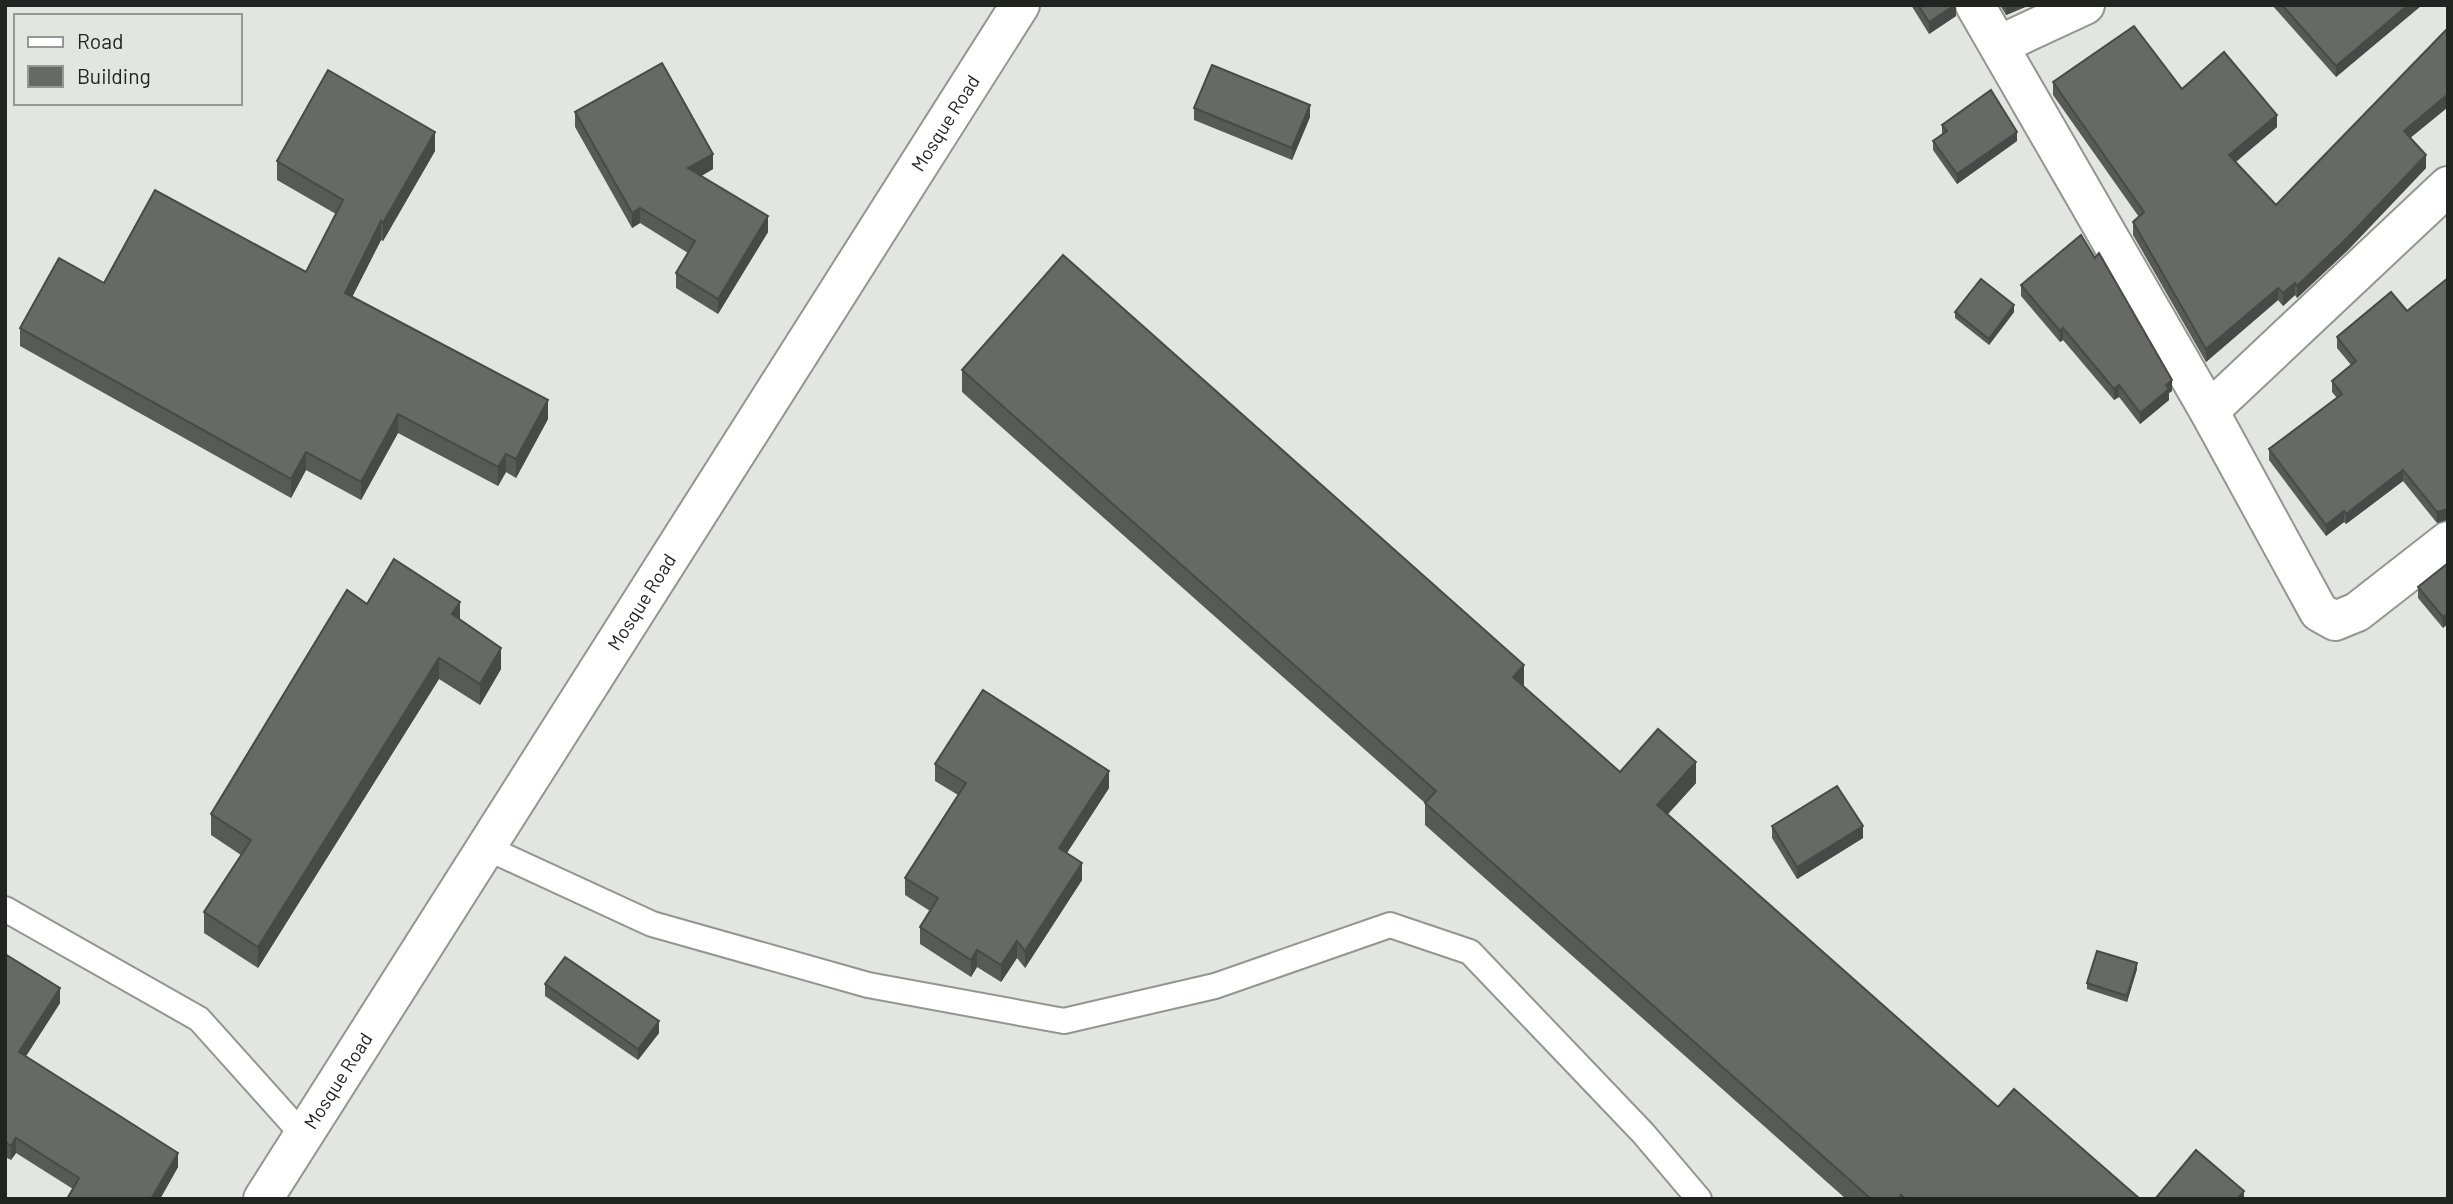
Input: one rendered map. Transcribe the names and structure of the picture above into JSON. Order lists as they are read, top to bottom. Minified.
{"streets":{"street":["Mosque Road"]},"legend":["Road","Building"]}
